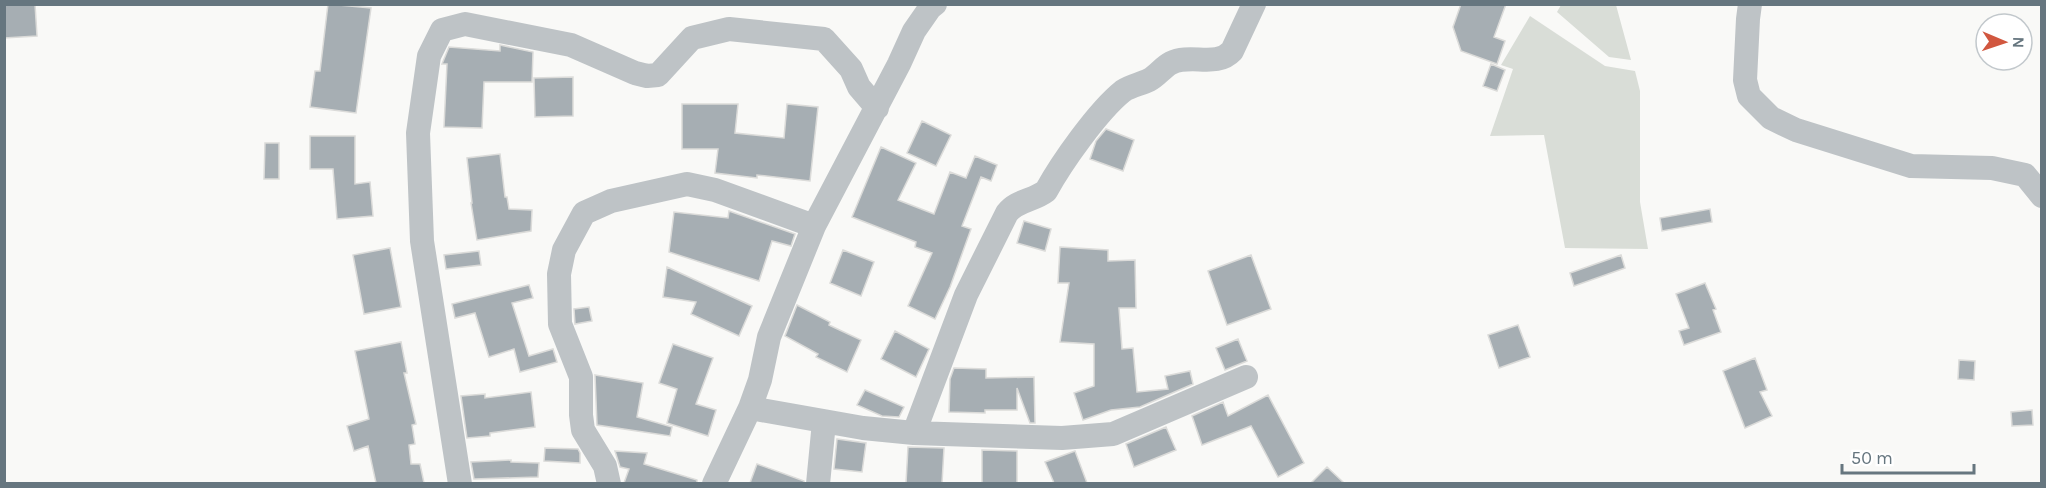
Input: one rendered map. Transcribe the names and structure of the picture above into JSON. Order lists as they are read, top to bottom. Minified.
{"scale_bar":"50 m","north":"right"}
